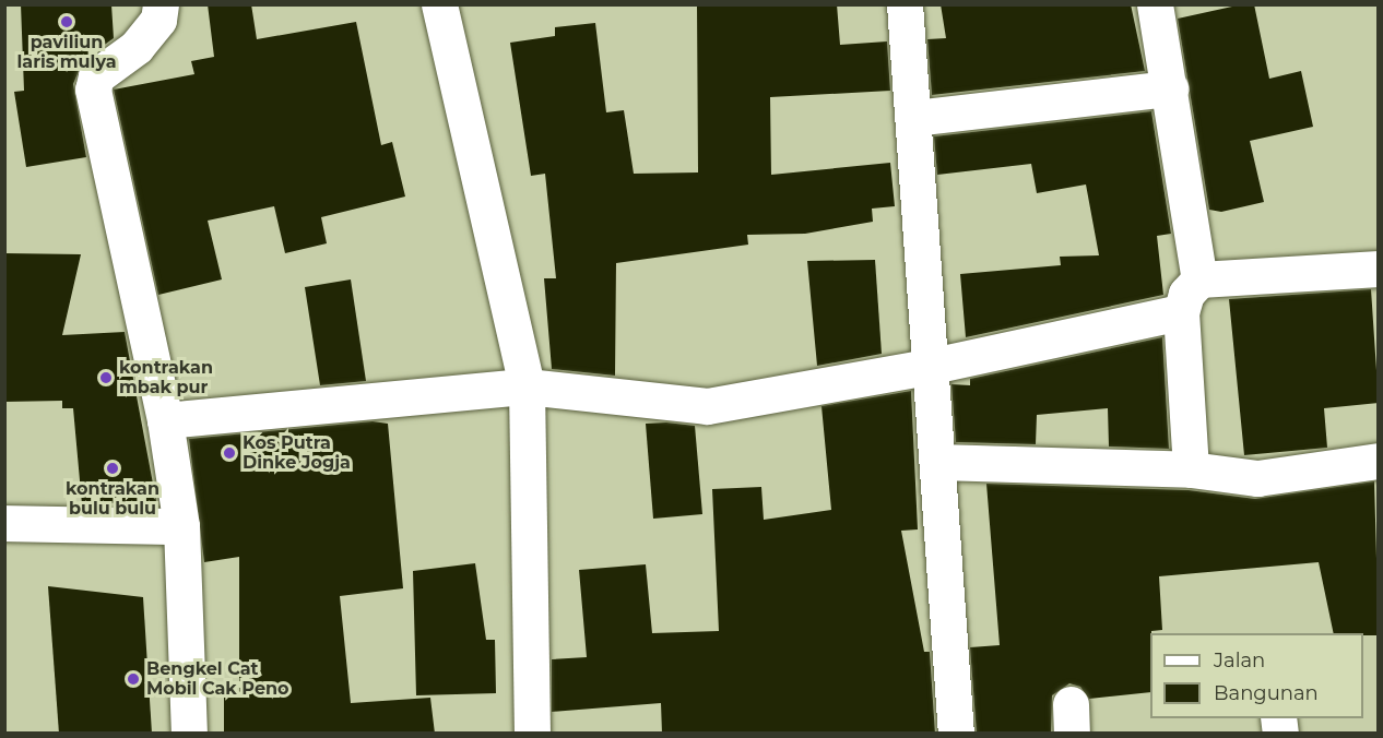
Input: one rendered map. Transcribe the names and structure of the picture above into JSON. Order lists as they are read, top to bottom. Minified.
{"places":["paviliun laris mulya","kontrakan mbak pur","Kos Putra Dinke Jogja","kontrakan bulu bulu","Bengkel Cat Mobil Cak Peno"],"legend":["Jalan","Bangunan"]}
